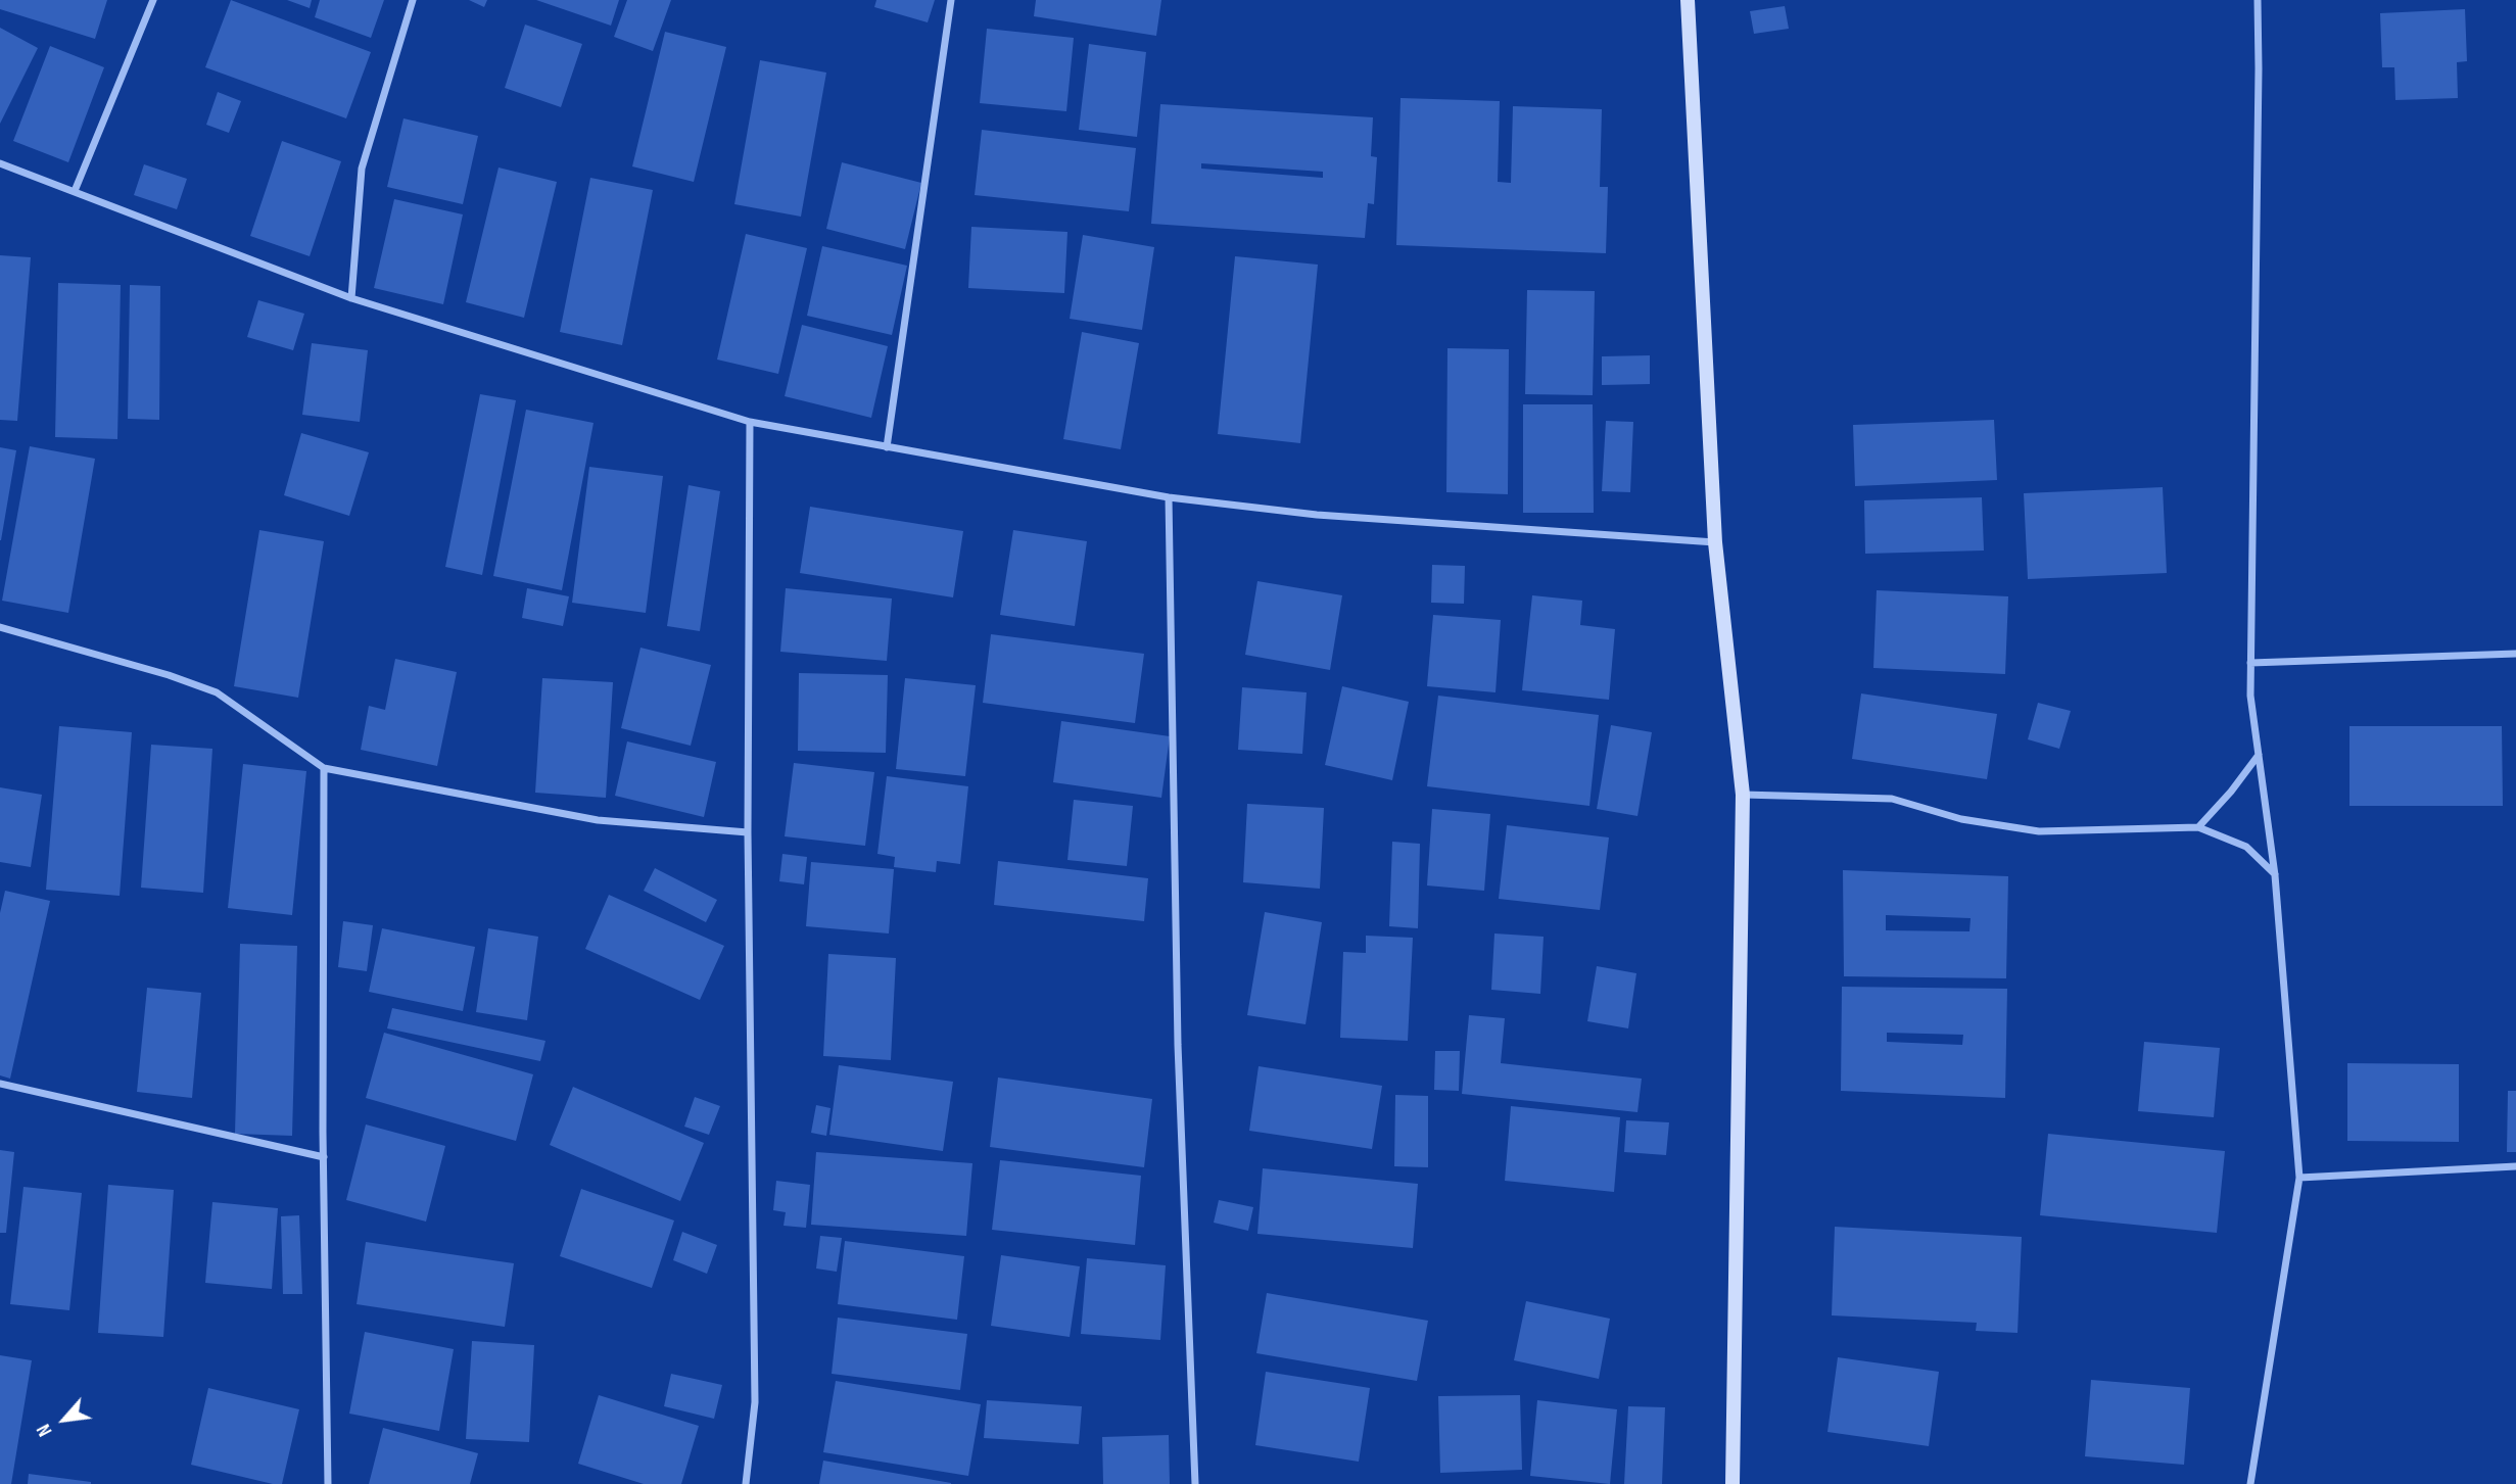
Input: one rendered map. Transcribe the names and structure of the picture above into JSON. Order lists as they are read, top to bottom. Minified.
{"north":"bottom left"}
